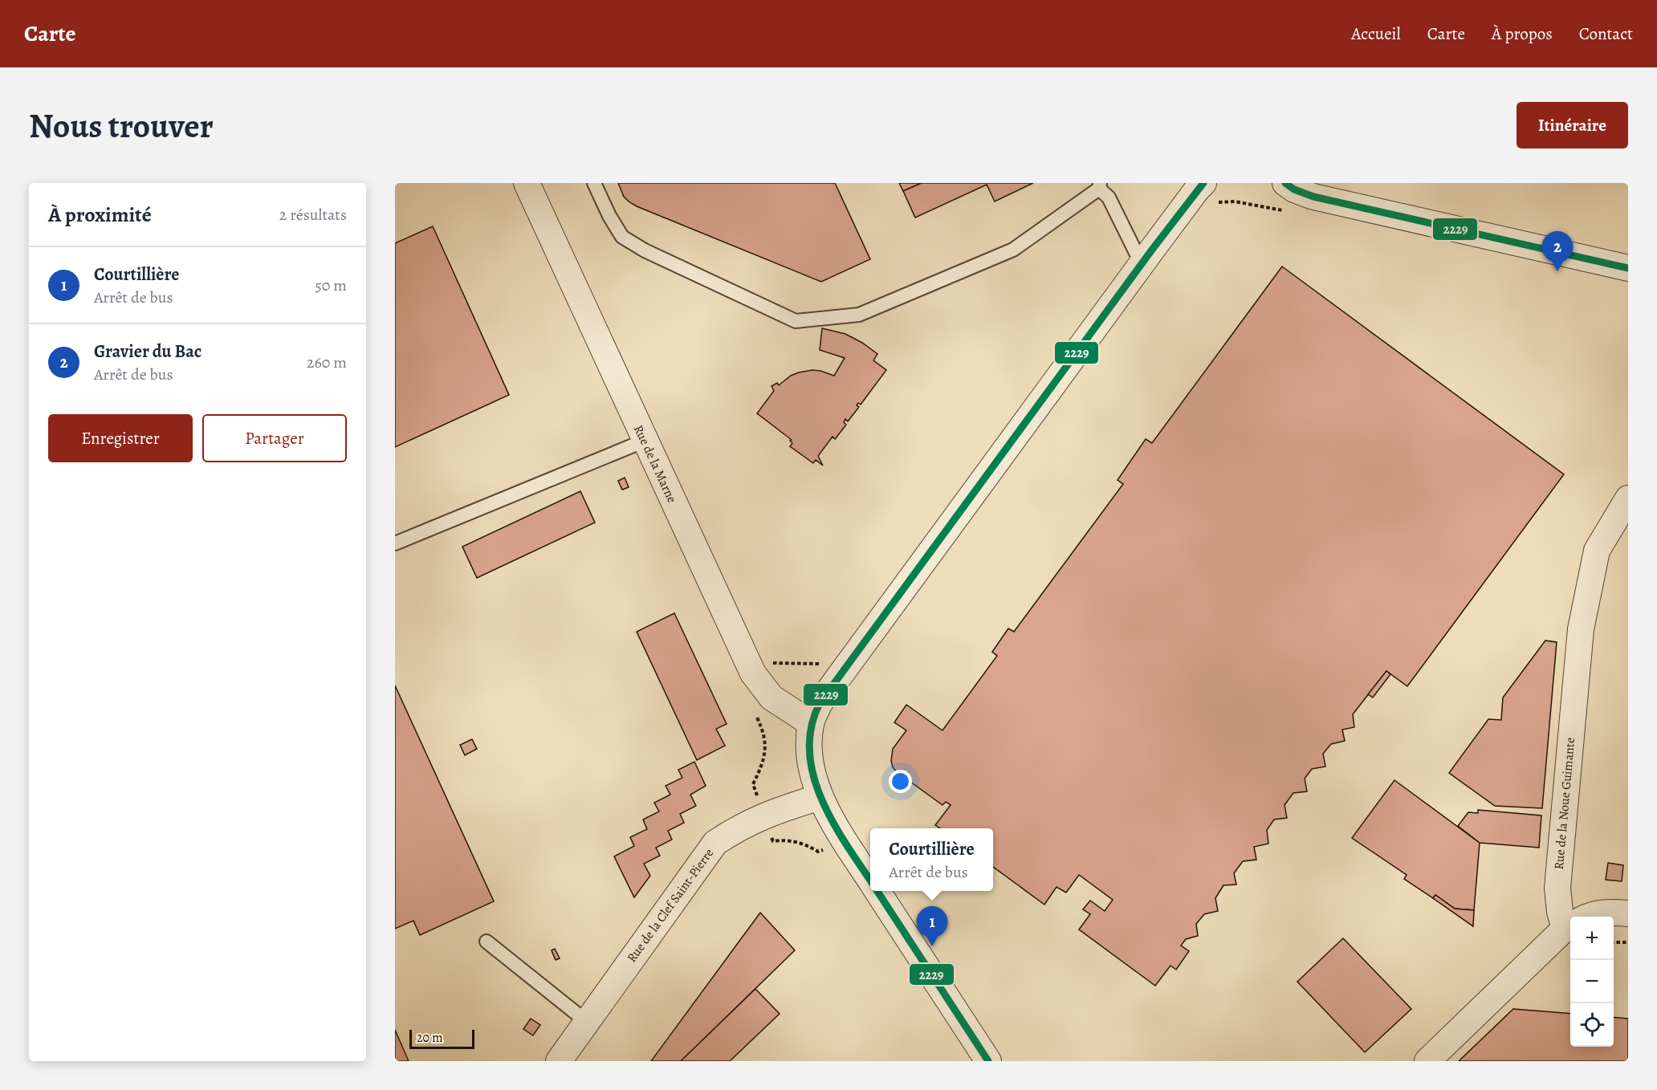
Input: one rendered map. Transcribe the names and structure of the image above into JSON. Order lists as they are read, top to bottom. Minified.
{"streets":{"street":["Rue de la Marne","Rue de la Noue Guimante","Rue de la Clef Saint-Pierre"]},"lines":["transit line 2229"],"scale_bar":"20 m","page":{"header":"Carte","nav":["Accueil","Carte","À propos","Contact"],"buttons":["Itinéraire",["Enregistrer","Partager"]],"title":"Nous trouver","heading":["À proximité","2 résultats"],"pins":["2","1"],"list":[{"mark":"1","name":"Courtillière","note":"Arrêt de bus","value":"50 m"},{"mark":"2","name":"Gravier du Bac","note":"Arrêt de bus","value":"260 m"}],"popup":["Courtillière","Arrêt de bus"],"map_buttons":["+","−"],"scale":"20 m"}}
